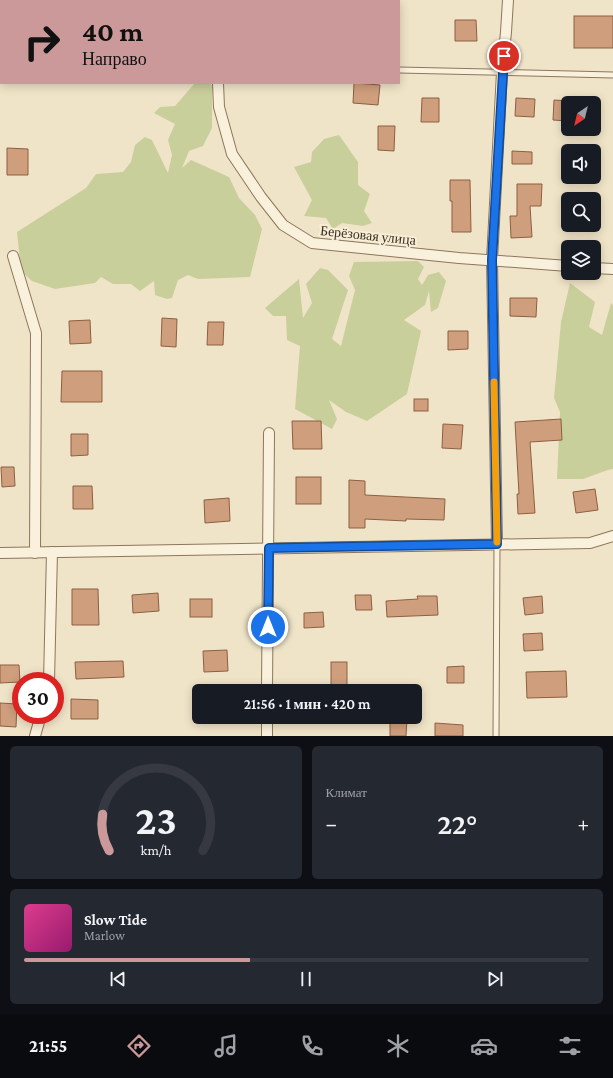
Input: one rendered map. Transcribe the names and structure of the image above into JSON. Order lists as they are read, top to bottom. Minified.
{"streets":{"street":["Берёзовая улица"]},"north":"bottom left","page":{"turn":["40 m","Направо"],"limit":"30","trip":"21:56 · 1 мин · 420 m","tile":"Климат","heat":["−","22°","+"],"song":["Slow Tide","Marlow"],"tabs":"21:55","gauge":["23","km/h"]}}
